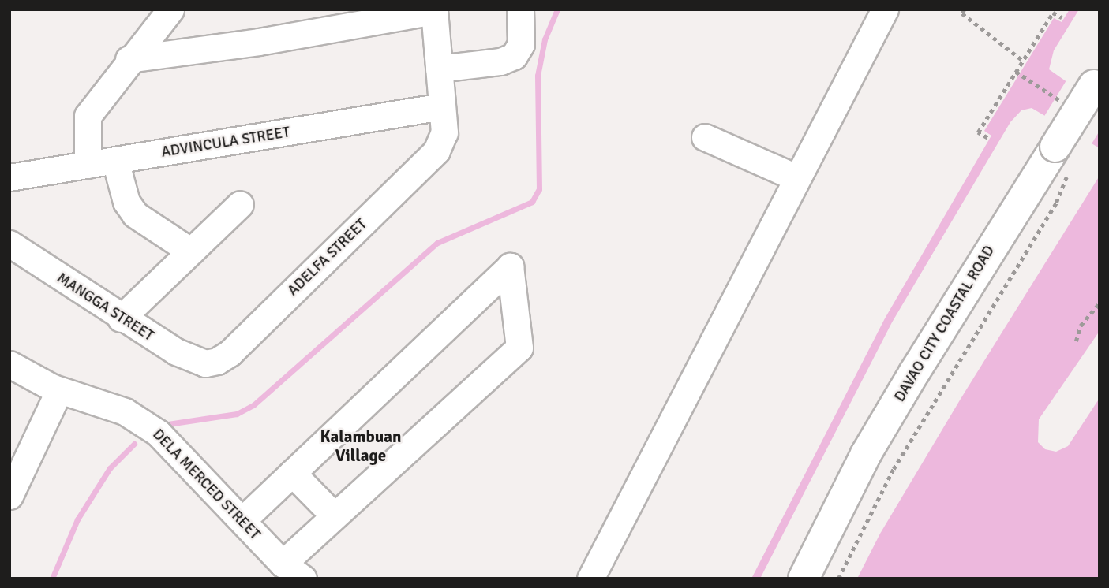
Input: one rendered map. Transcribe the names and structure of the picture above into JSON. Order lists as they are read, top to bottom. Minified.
{"streets":{"main road":["DAVAO CITY COASTAL ROAD"],"street":["ADVINCULA STREET","ADELFA STREET","MANGGA STREET","DELA MERCED STREET"]},"crossings":[["ADVINCULA STREET","ADELFA STREET"],["ADELFA STREET","MANGGA STREET"]],"districts":["Kalambuan Village"]}
